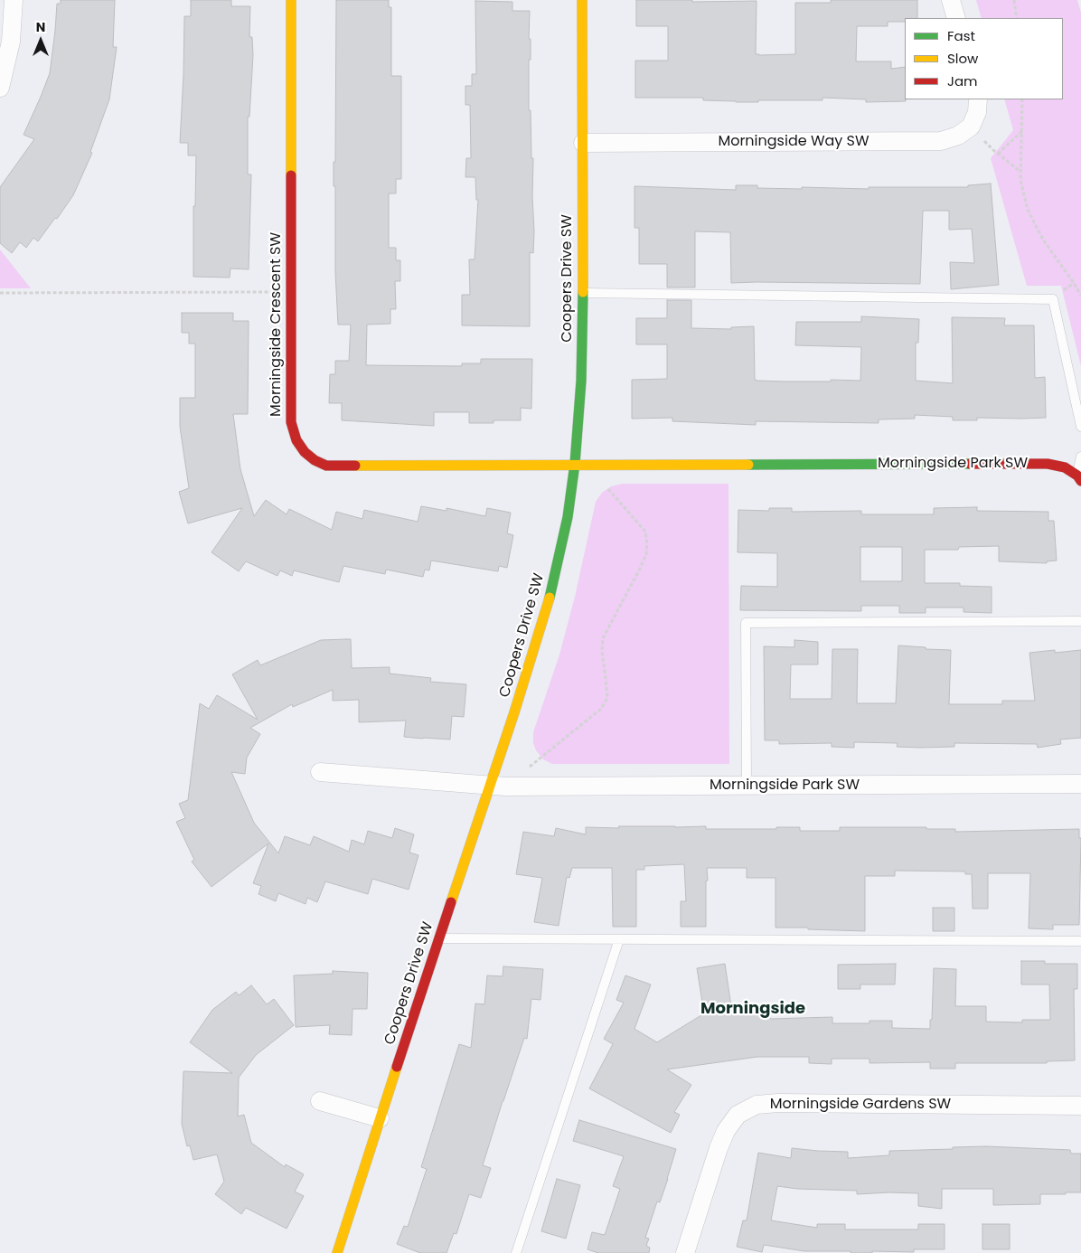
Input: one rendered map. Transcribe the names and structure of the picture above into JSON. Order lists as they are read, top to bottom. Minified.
{"streets":{"street":["Morningside Way SW","Coopers Drive SW","Morningside Crescent SW","Morningside Park SW","Morningside Gardens SW"]},"crossings":[["Morningside Way SW","Coopers Drive SW"],["Coopers Drive SW","Morningside Crescent SW"],["Coopers Drive SW","Morningside Park SW"],["Morningside Crescent SW","Morningside Park SW"]],"districts":["Morningside"],"legend":["Fast","Slow","Jam"],"north":"top"}
